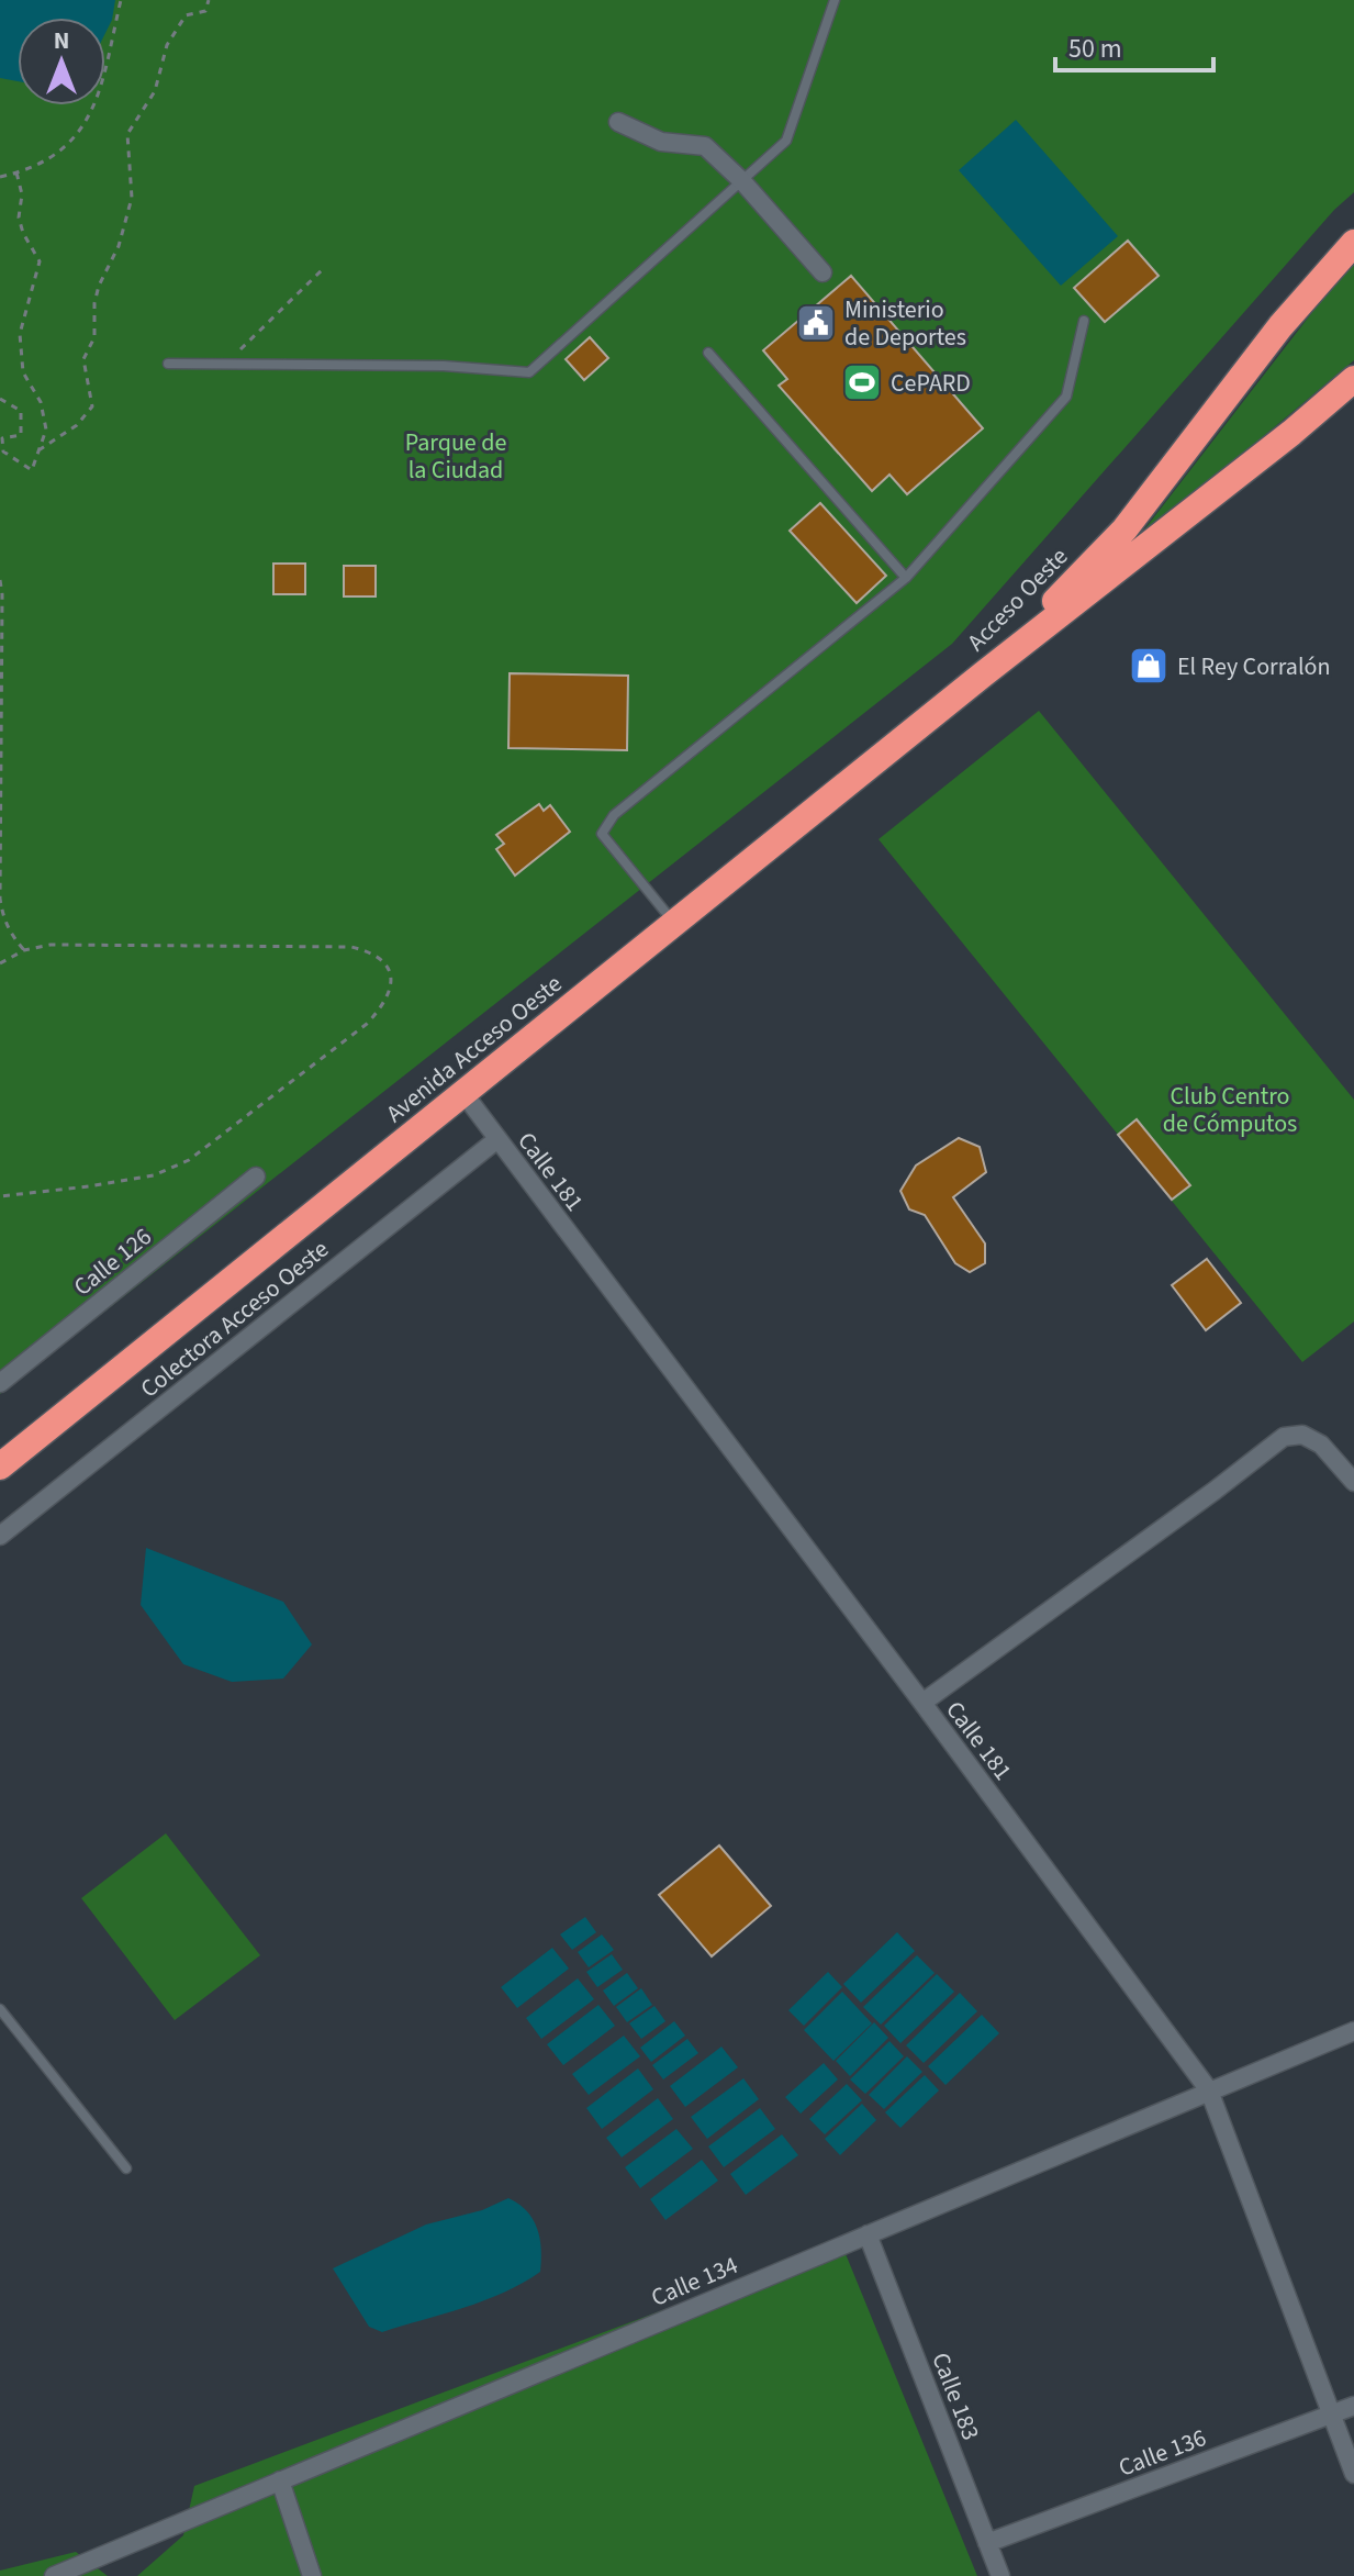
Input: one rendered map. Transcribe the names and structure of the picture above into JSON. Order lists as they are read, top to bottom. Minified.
{"streets":{"highway":["Acceso Oeste","Avenida Acceso Oeste"],"street":["Calle 181","Calle 126","Colectora Acceso Oeste","Calle 134","Calle 183","Calle 136"]},"crossings":[["Acceso Oeste","Avenida Acceso Oeste"],["Avenida Acceso Oeste","Calle 181"],["Calle 181","Colectora Acceso Oeste"],["Calle 181","Calle 134"],["Calle 181","Calle 136"],["Calle 134","Calle 183"],["Calle 183","Calle 136"]],"parks":["Parque de la Ciudad","Club Centro de Cómputos"],"places":{"public building":["Ministerio de Deportes"],"sports":["CePARD"],"shop":["El Rey Corralón"]},"scale_bar":"50 m","north":"top"}
